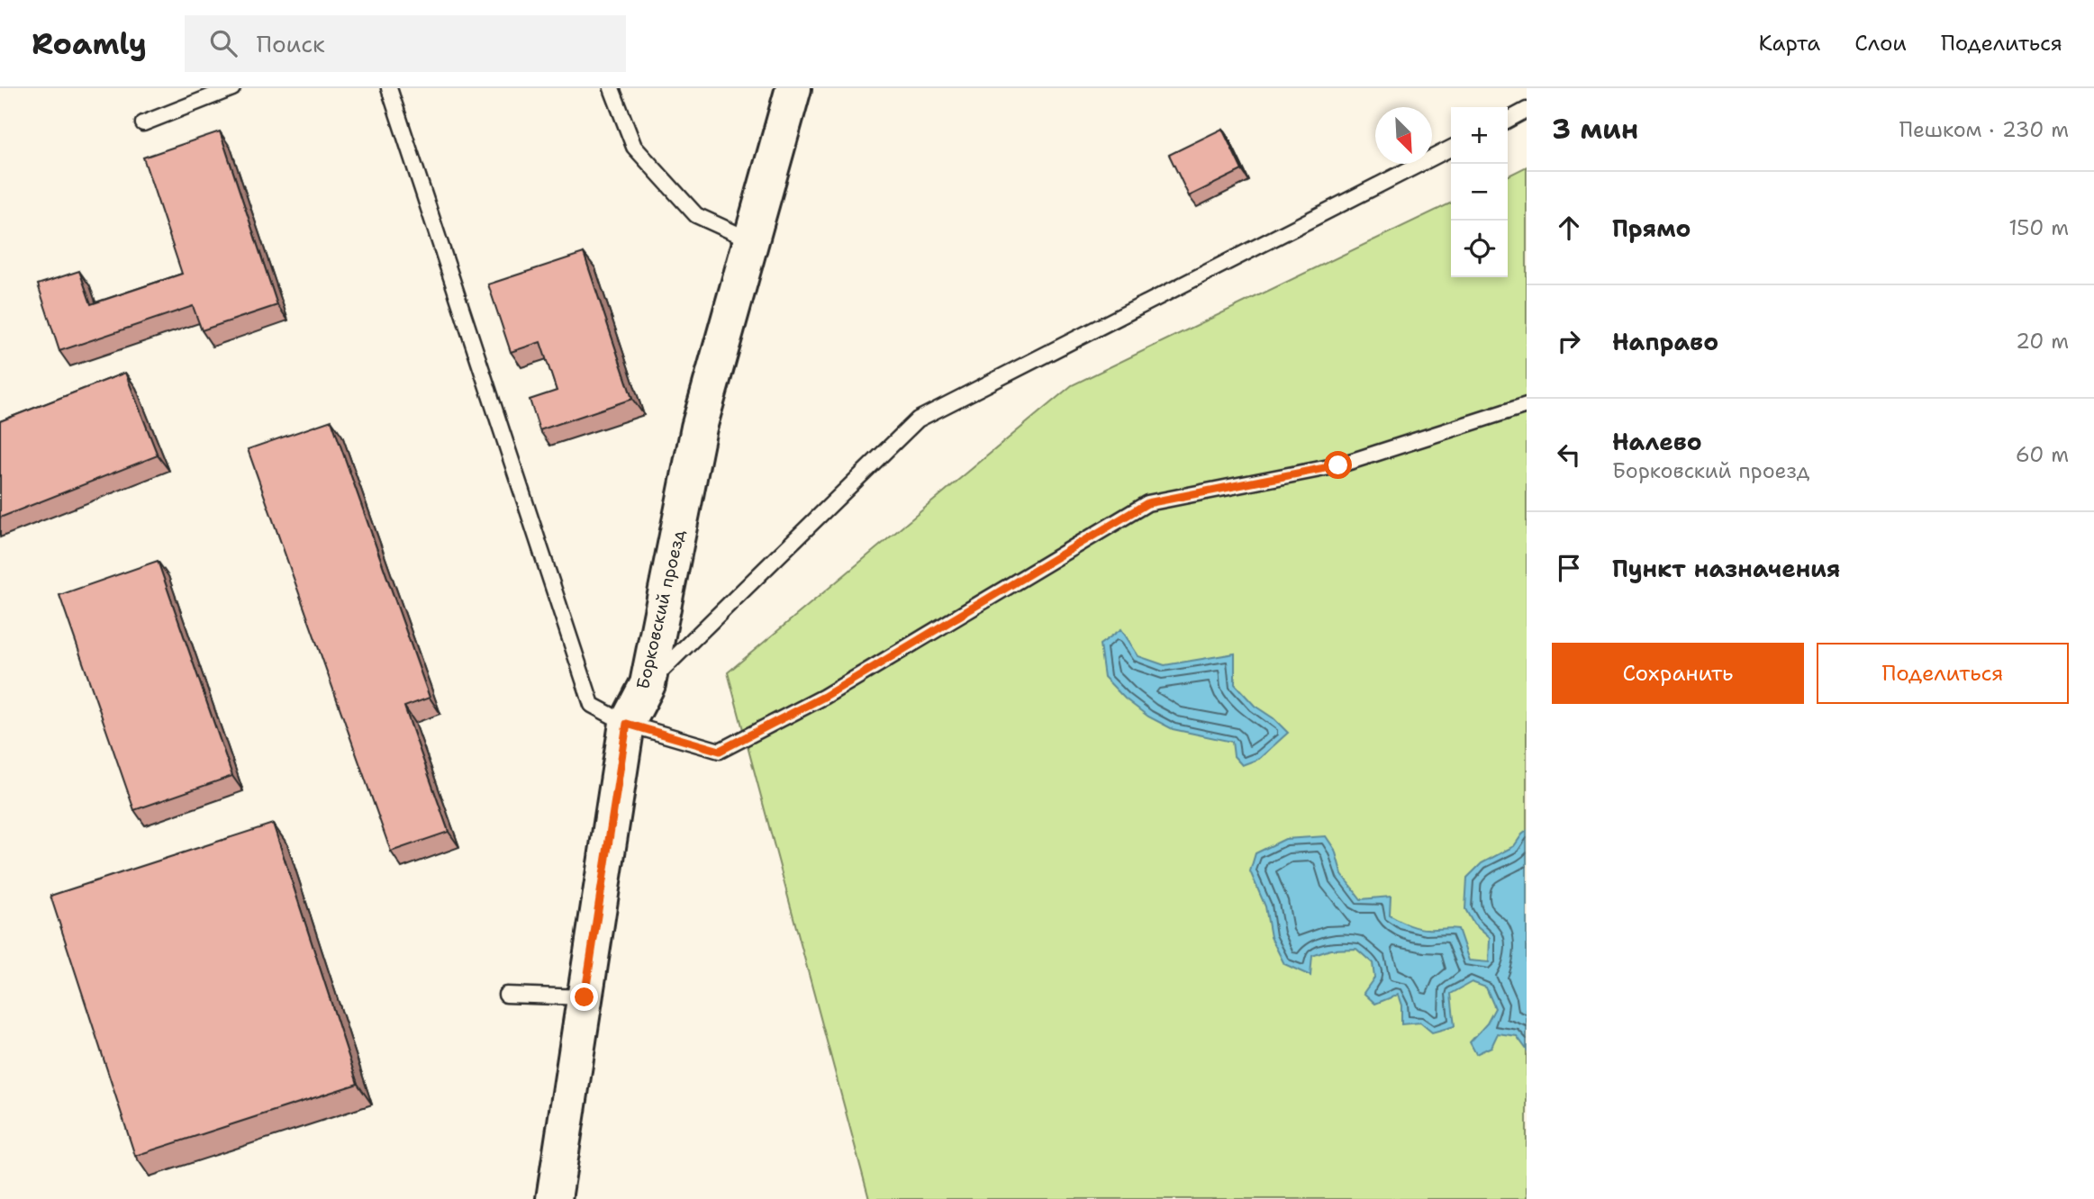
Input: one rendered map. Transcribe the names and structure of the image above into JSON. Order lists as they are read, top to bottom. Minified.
{"streets":{"street":["Борковский проезд"]},"north":"bottom right","page":{"header":"Roamly","search":"Поиск","nav":["Карта","Слои","Поделиться"],"heading":["3 мин","Пешком · 230 m"],"map_buttons":["+","−"],"list":[["Прямо","150 m"],["Направо","20 m"],["Налево","Борковский проезд","60 m"],"Пункт назначения"],"buttons":["Сохранить","Поделиться"]}}
